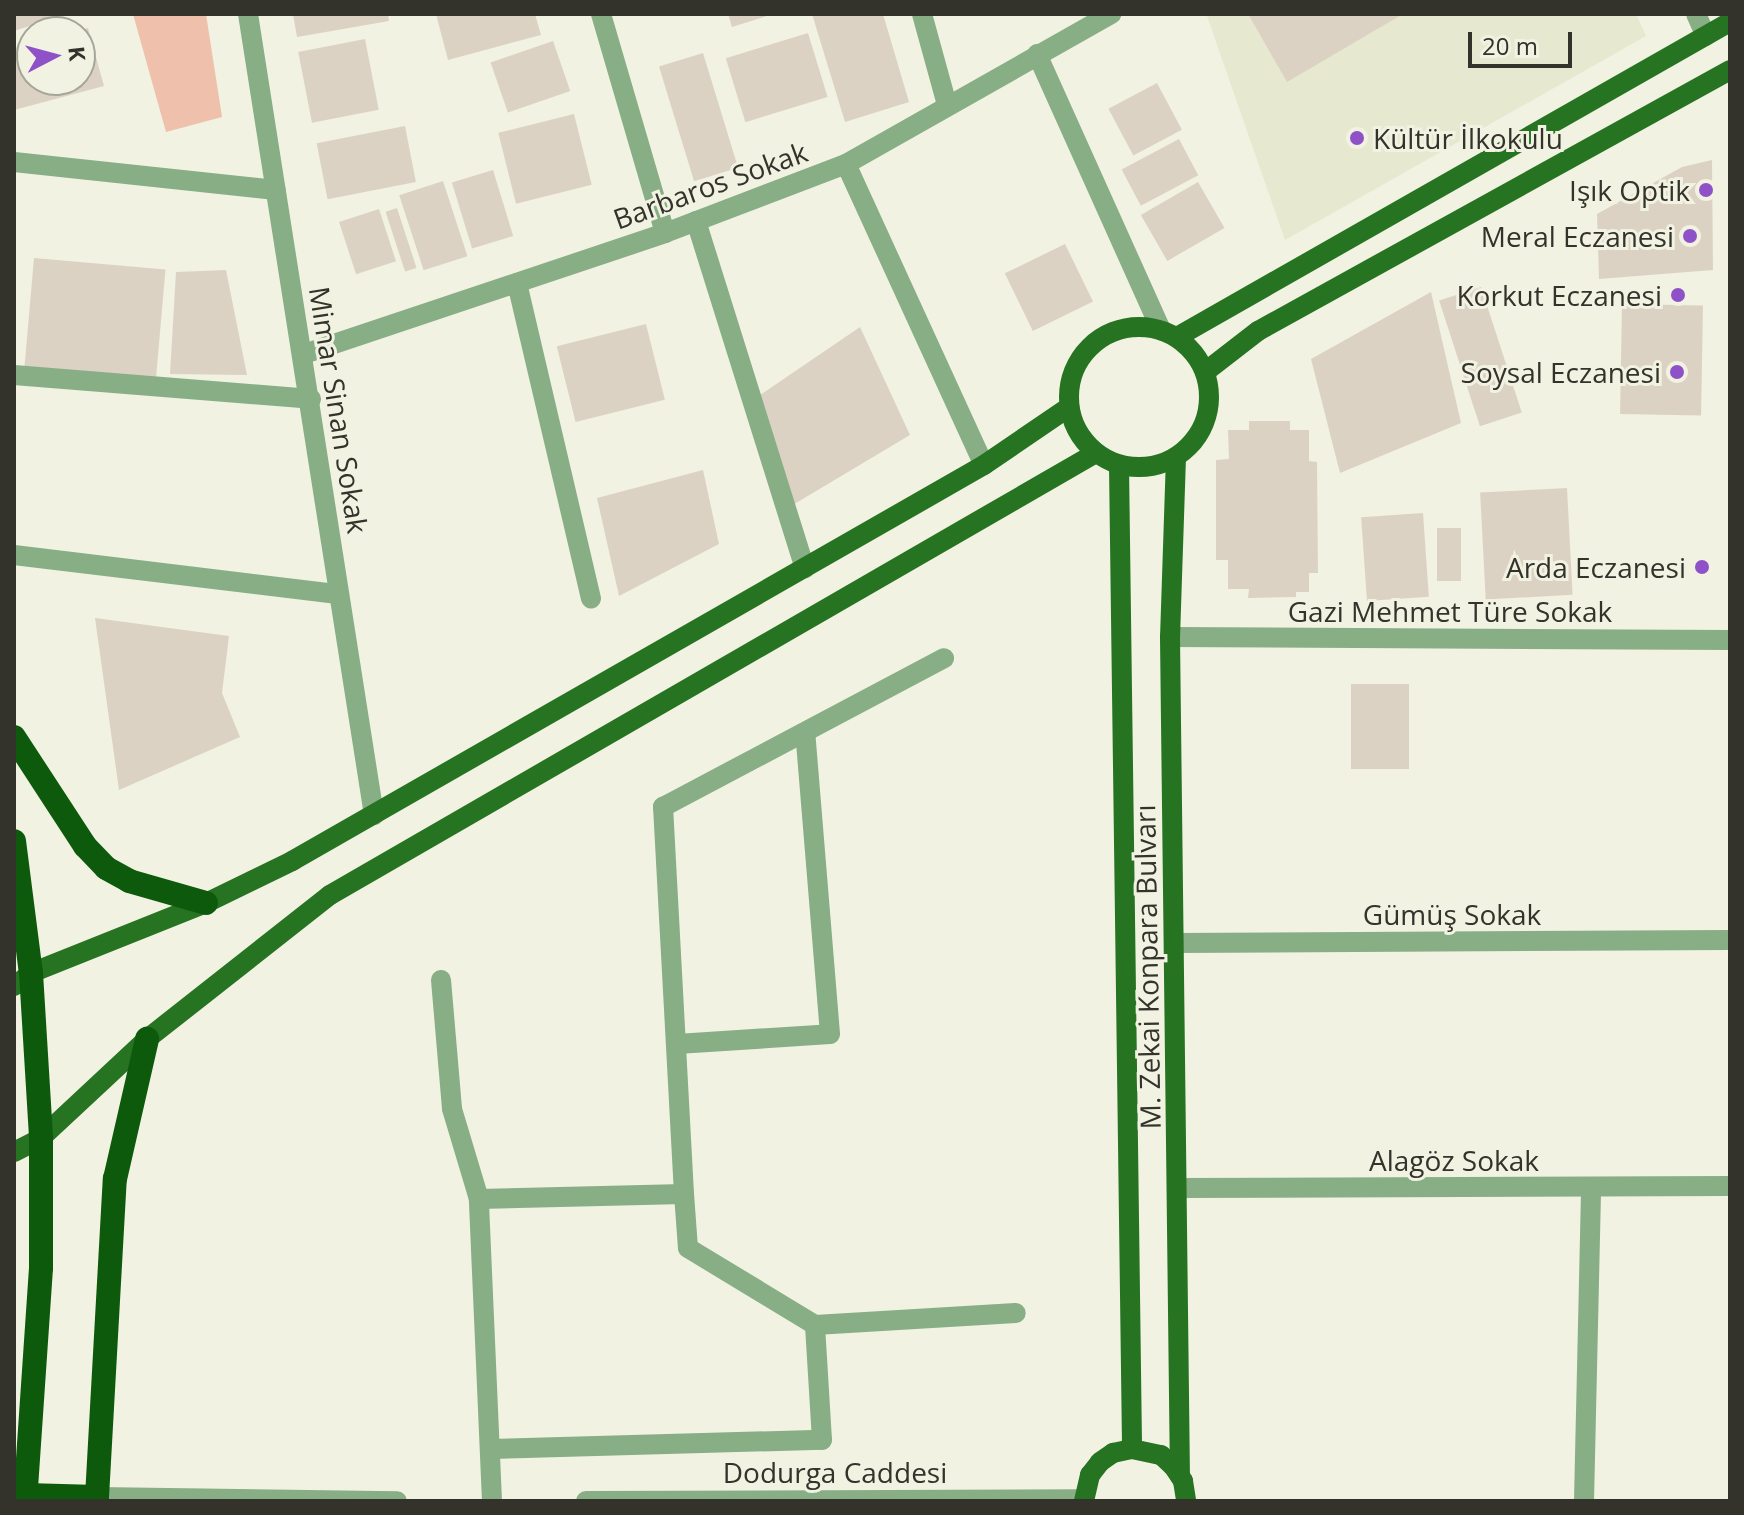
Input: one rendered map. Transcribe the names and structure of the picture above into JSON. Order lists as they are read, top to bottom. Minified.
{"streets":{"main road":["M. Zekai Konpara Bulvarı"],"street":["Barbaros Sokak","Mimar Sinan Sokak","Gazi Mehmet Türe Sokak","Gümüş Sokak","Alagöz Sokak","Dodurga Caddesi"]},"crossings":[["Barbaros Sokak","Mimar Sinan Sokak"],["Gazi Mehmet Türe Sokak","M. Zekai Konpara Bulvarı"],["Gümüş Sokak","M. Zekai Konpara Bulvarı"],["M. Zekai Konpara Bulvarı","Alagöz Sokak"]],"places":["Kültür İlkokulu","Işık Optik","Meral Eczanesi","Korkut Eczanesi","Soysal Eczanesi","Arda Eczanesi"],"scale_bar":"20 m","north":"right"}
